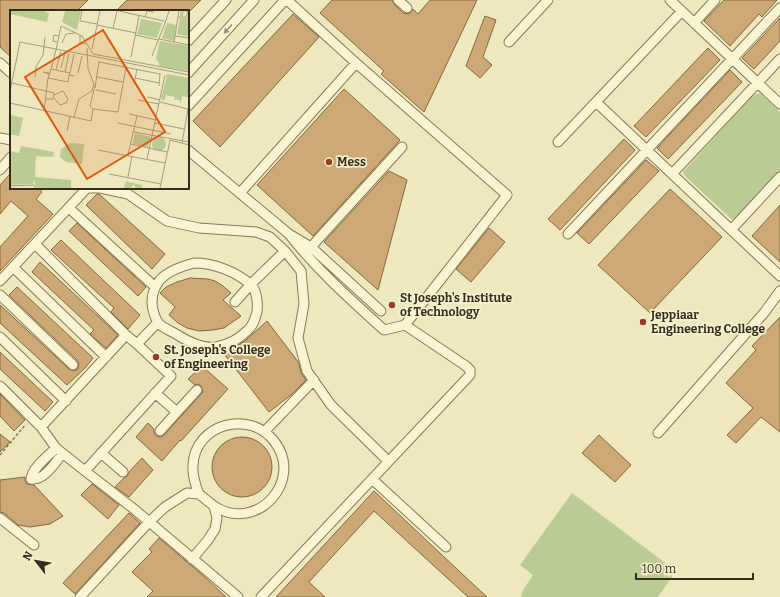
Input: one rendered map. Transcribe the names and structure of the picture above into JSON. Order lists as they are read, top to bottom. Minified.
{"places":["Mess","St Joseph's Institute of Technology","Jeppiaar Engineering College","St. Joseph's College of Engineering"],"scale_bar":"100 m","north":"top left"}
